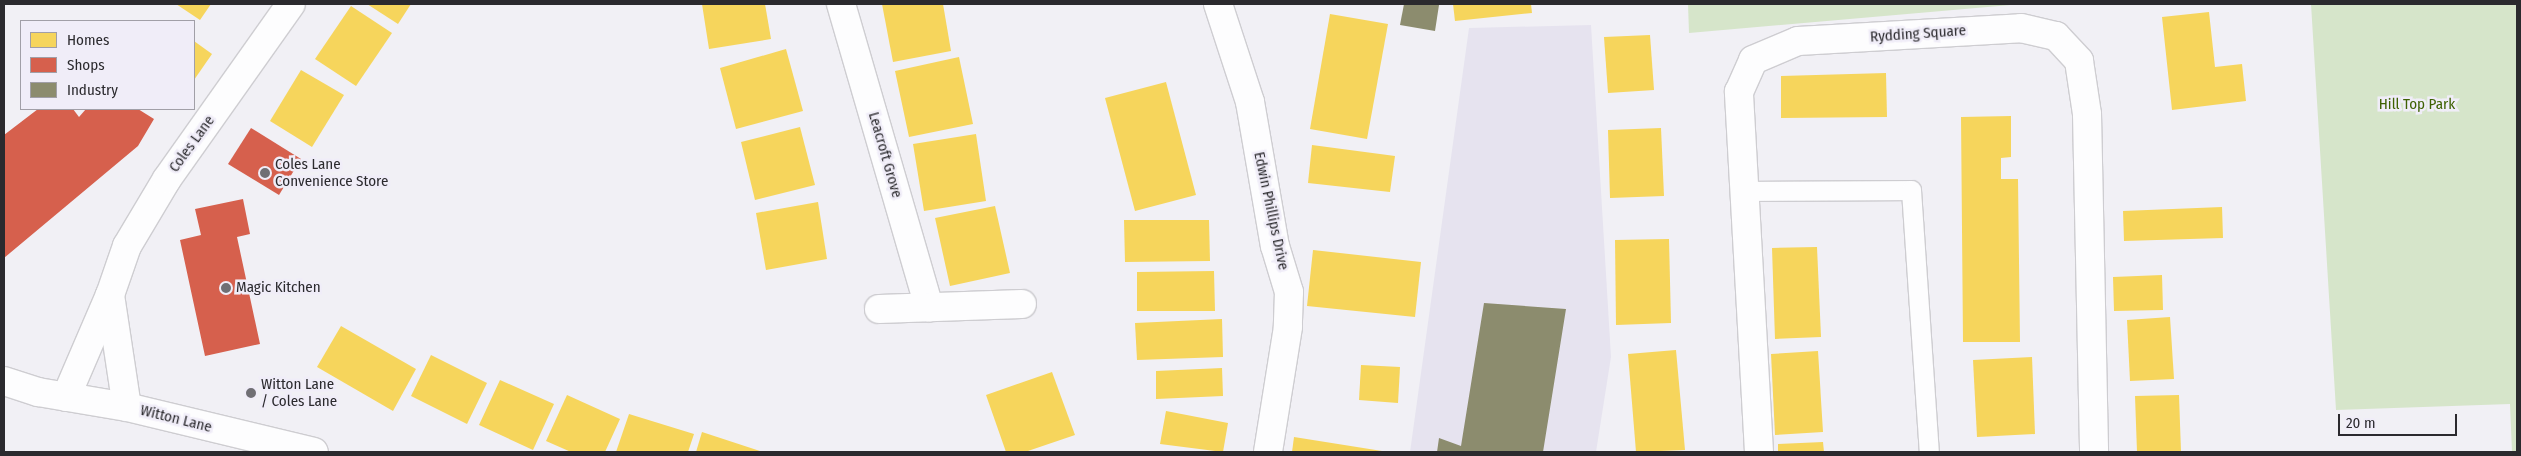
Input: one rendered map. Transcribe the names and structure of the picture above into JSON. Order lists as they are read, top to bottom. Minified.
{"streets":{"street":["Rydding Square","Coles Lane","Leacroft Grove","Edwin Phillips Drive","Witton Lane"]},"crossings":[["Coles Lane","Witton Lane"]],"parks":["Hill Top Park"],"places":["Coles Lane Convenience Store","Magic Kitchen","Witton Lane / Coles Lane"],"legend":["Homes","Shops","Industry"],"scale_bar":"20 m"}
